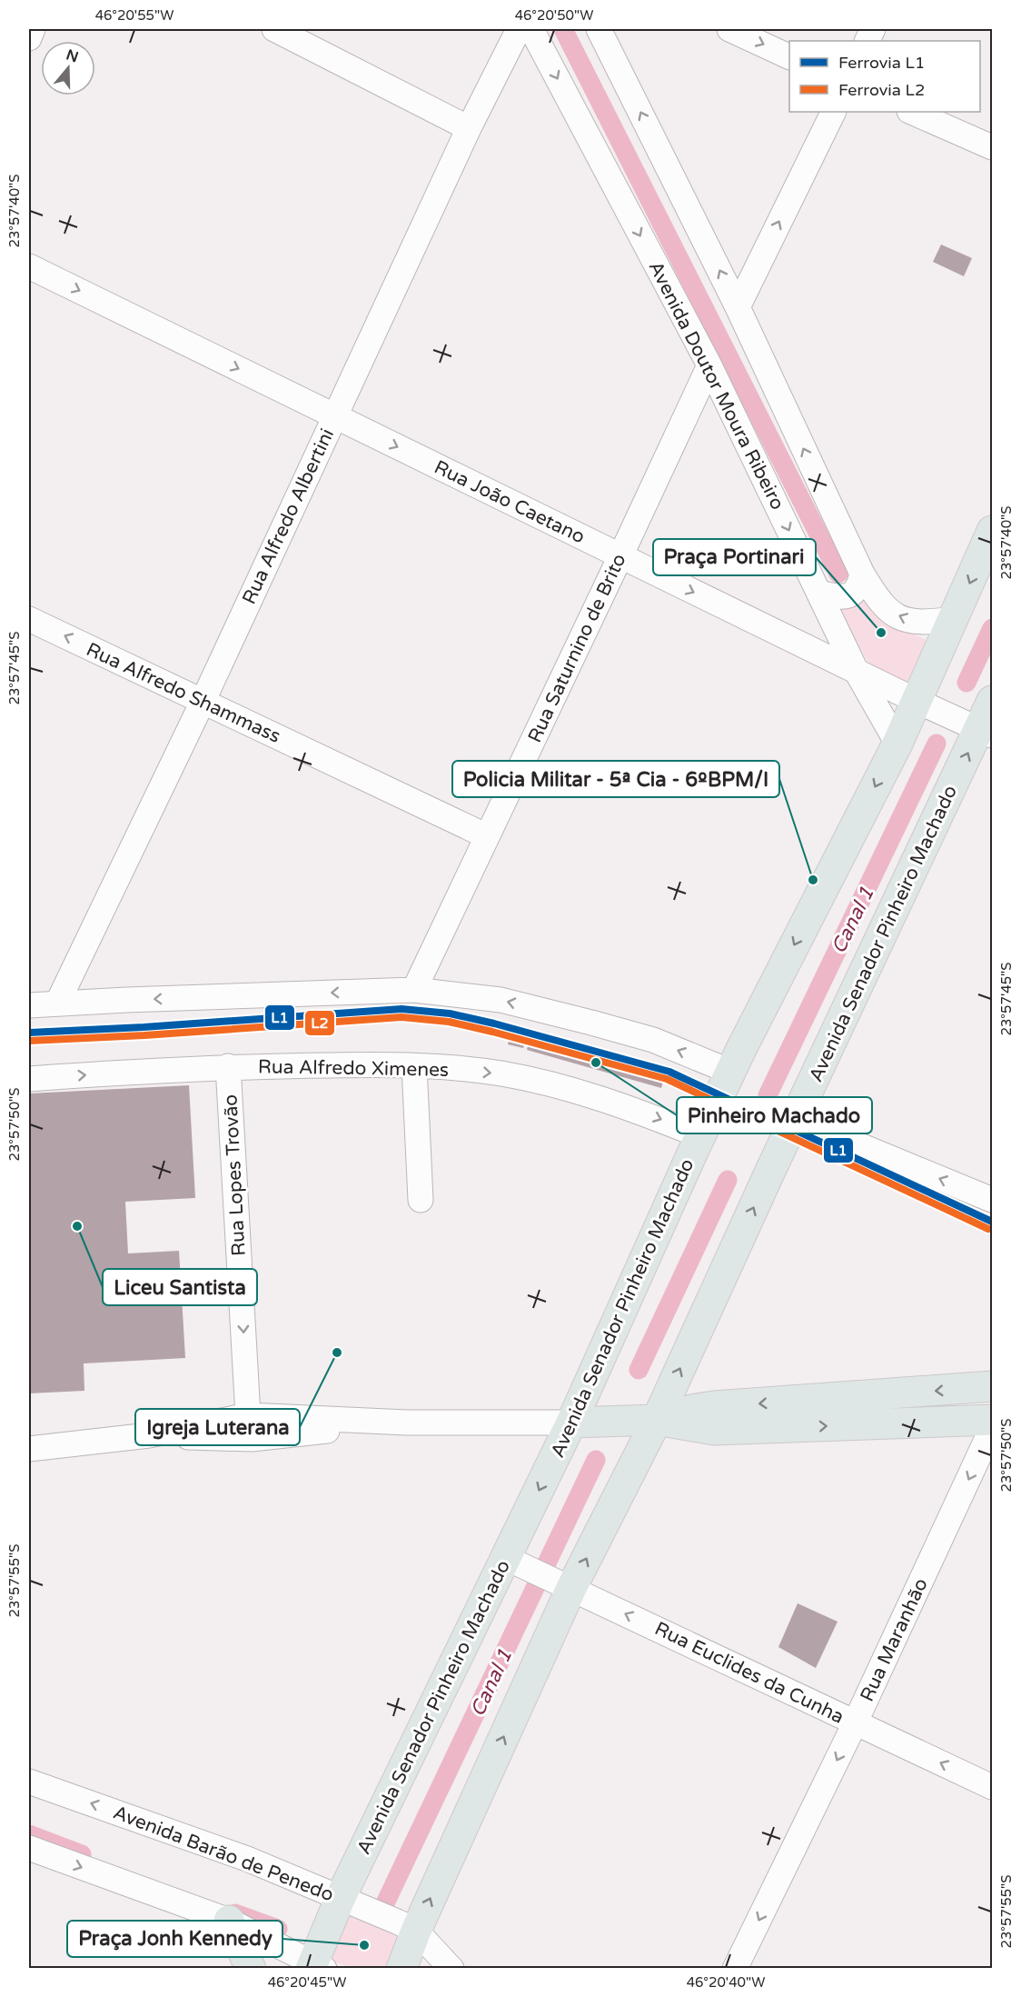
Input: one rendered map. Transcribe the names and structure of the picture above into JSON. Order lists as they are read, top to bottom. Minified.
{"streets":{"main road":["Avenida Senador Pinheiro Machado"],"street":["Avenida Doutor Moura Ribeiro","Rua João Caetano","Rua Alfredo Albertini","Rua Saturnino de Brito","Rua Alfredo Shammass","Rua Alfredo Ximenes","Rua Lopes Trovão","Rua Maranhão","Rua Euclides da Cunha","Avenida Barão de Penedo"]},"crossings":[["Avenida Doutor Moura Ribeiro","Rua João Caetano"],["Avenida Doutor Moura Ribeiro","Rua Saturnino de Brito"],["Avenida Doutor Moura Ribeiro","Avenida Senador Pinheiro Machado"],["Rua João Caetano","Rua Alfredo Albertini"],["Rua João Caetano","Rua Saturnino de Brito"],["Rua João Caetano","Avenida Senador Pinheiro Machado"],["Rua Alfredo Albertini","Rua Alfredo Shammass"],["Rua Saturnino de Brito","Rua Alfredo Shammass"],["Avenida Senador Pinheiro Machado","Rua Alfredo Ximenes"],["Avenida Senador Pinheiro Machado","Rua Euclides da Cunha"],["Avenida Senador Pinheiro Machado","Avenida Barão de Penedo"],["Rua Alfredo Ximenes","Rua Lopes Trovão"],["Rua Maranhão","Rua Euclides da Cunha"]],"one_way":["Rua João Caetano","Rua Alfredo Shammass","Rua Maranhão","Rua Euclides da Cunha"],"water":["Canal 1"],"places":["Praça Portinari","Policia Militar - 5ª Cia - 6ºBPM/I","Pinheiro Machado","Liceu Santista","Igreja Luterana","Praça Jonh Kennedy"],"lines":["rail line L1","rail line L2"],"legend":["Ferrovia L1","Ferrovia L2"],"north":"top","coordinates":["46°20'55\"W","46°20'50\"W","23°57'40\"S","23°57'45\"S","23°57'50\"S","23°57'55\"S","46°20'45\"W","46°20'40\"W"]}
